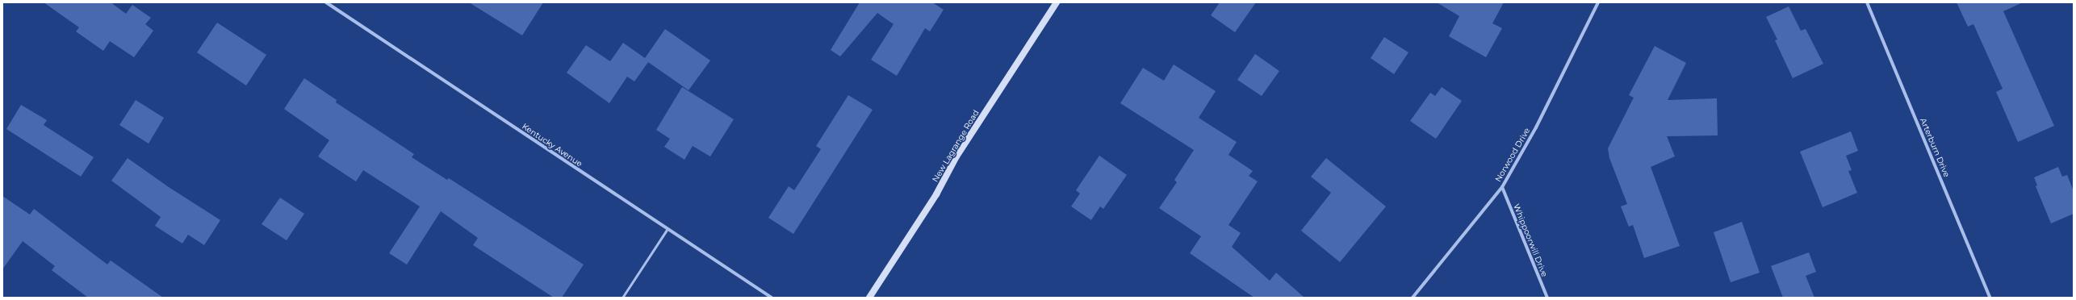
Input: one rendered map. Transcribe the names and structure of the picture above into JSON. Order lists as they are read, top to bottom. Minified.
{"streets":{"main road":["New Lagrange Road"],"street":["Kentucky Avenue","Arterburn Drive","Norwood Drive","Whippoorwill Drive"]},"crossings":[["Norwood Drive","Whippoorwill Drive"]]}
